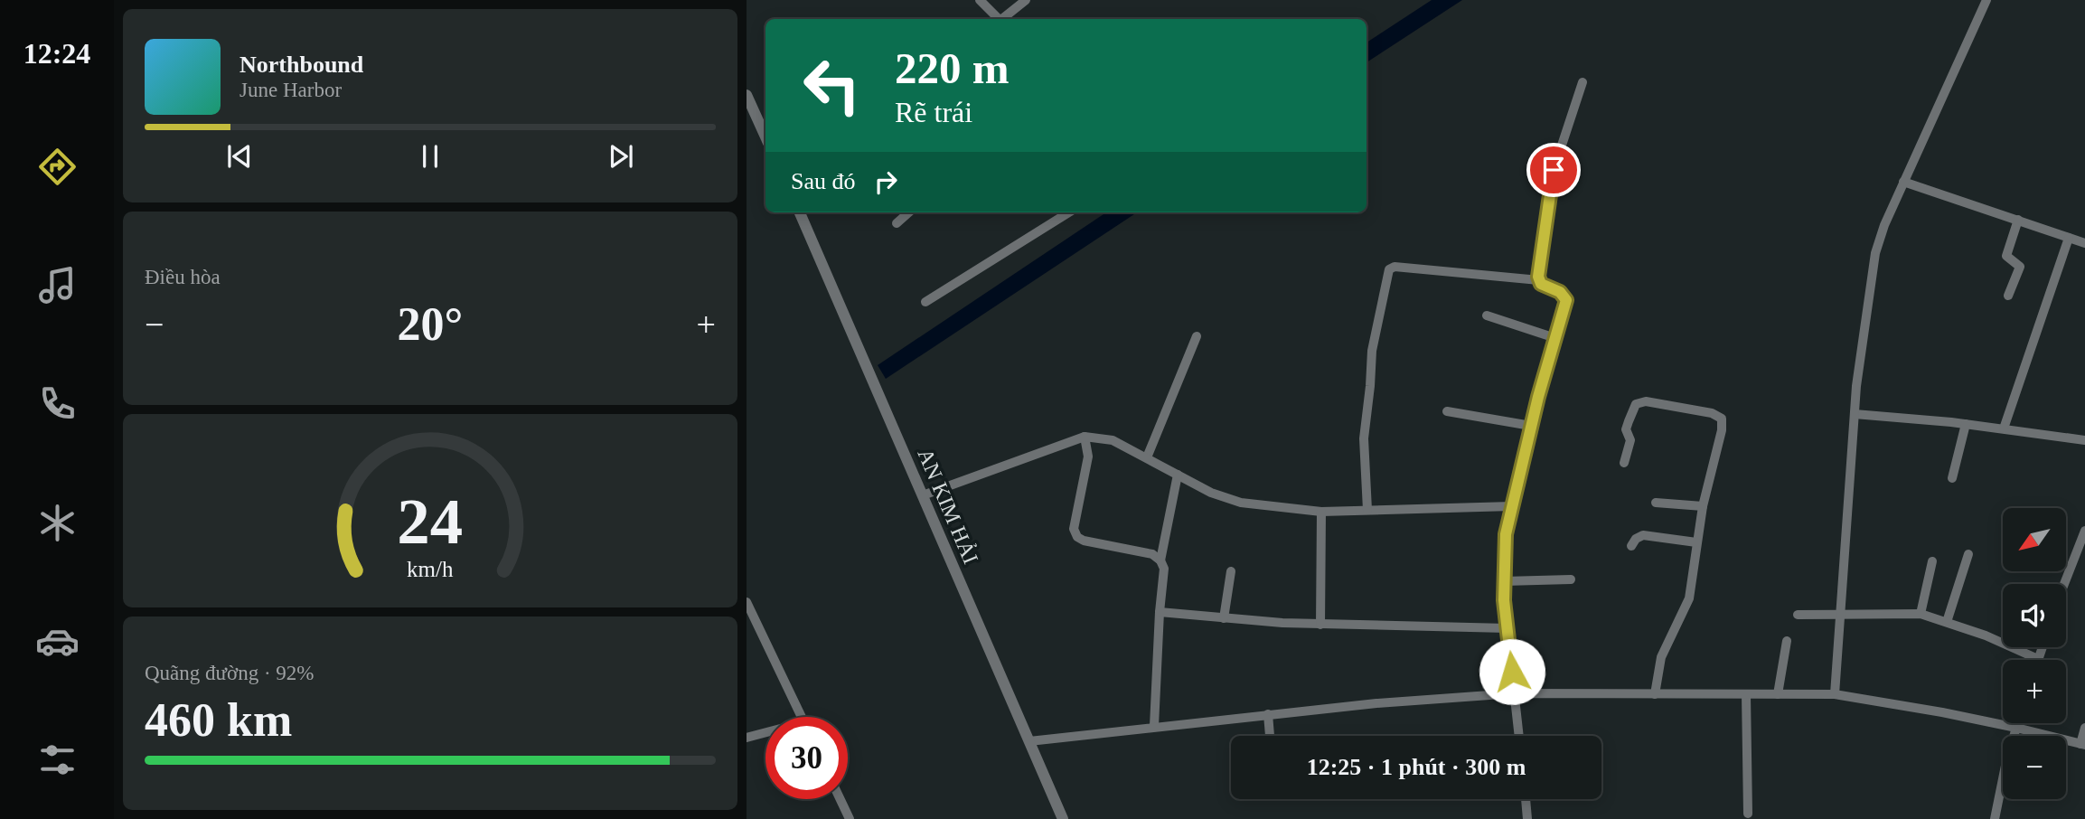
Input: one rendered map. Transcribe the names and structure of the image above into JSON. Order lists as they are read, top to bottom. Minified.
{"streets":{"street":["AN KIM HẢI"]},"north":"bottom left","page":{"tabs":"12:24","turn":["220 m","Rẽ trái"],"song":["Northbound","June Harbor"],"then":"Sau đó","tile":["Điều hòa",["Quãng đường · 92%","460 km"]],"heat":["−","20°","+"],"map_buttons":["+","−"],"limit":"30","trip":"12:25 · 1 phút · 300 m","gauge":["24","km/h"]}}
